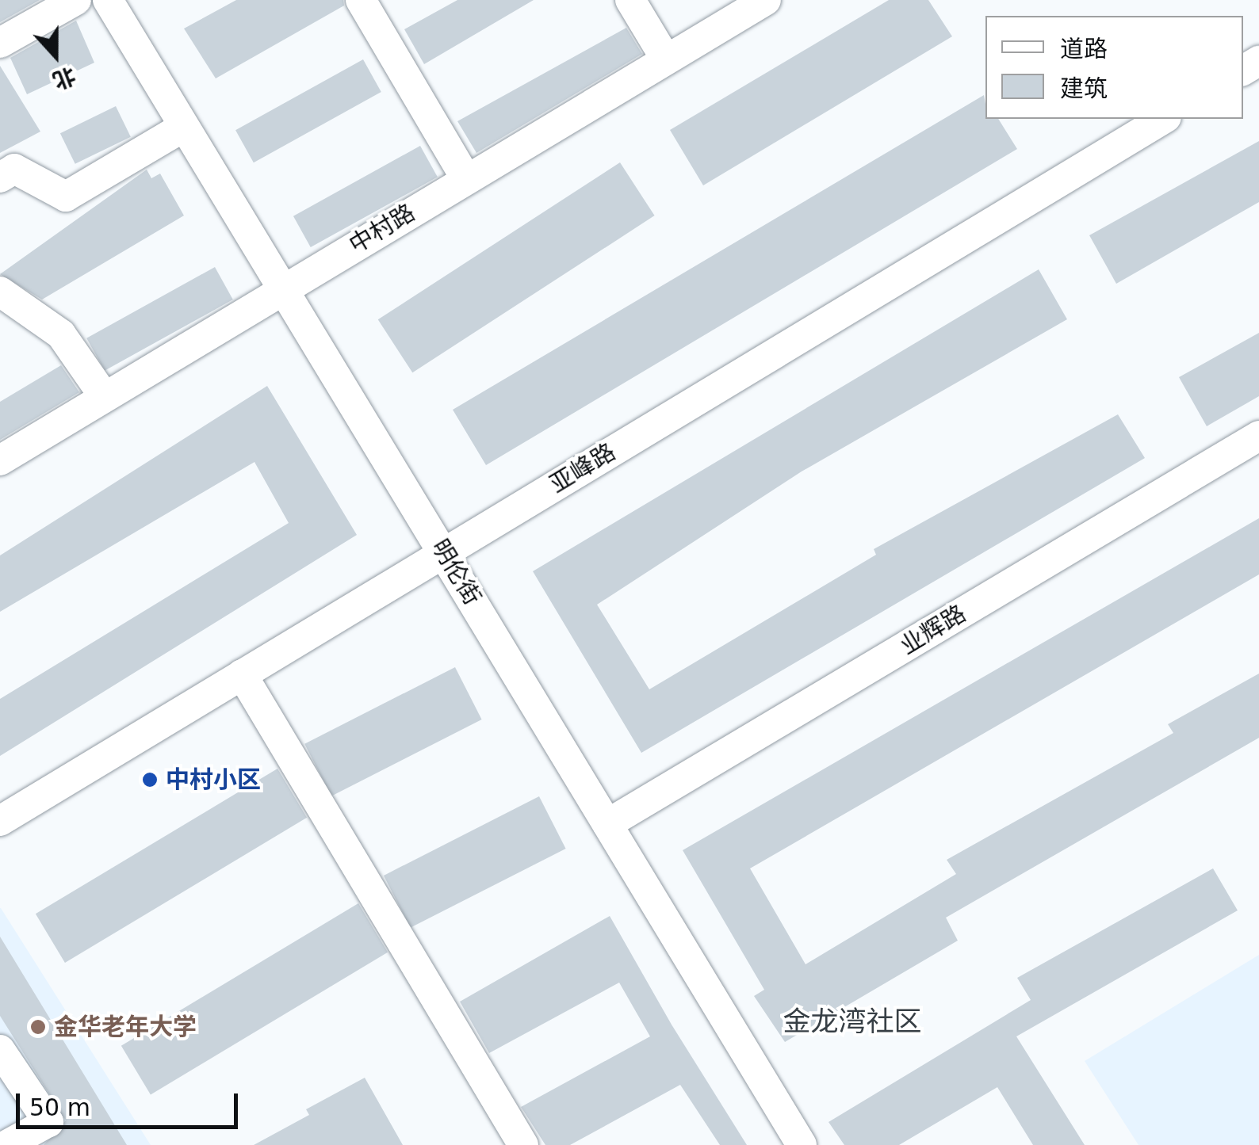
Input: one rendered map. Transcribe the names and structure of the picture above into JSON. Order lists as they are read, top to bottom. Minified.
{"streets":{"street":["中村路","亚峰路","明伦街","业辉路"]},"crossings":[["中村路","明伦街"],["亚峰路","明伦街"],["明伦街","业辉路"]],"districts":["金龙湾社区"],"places":["中村小区","金华老年大学"],"legend":["道路","建筑"],"scale_bar":"50 m","north":"bottom"}
